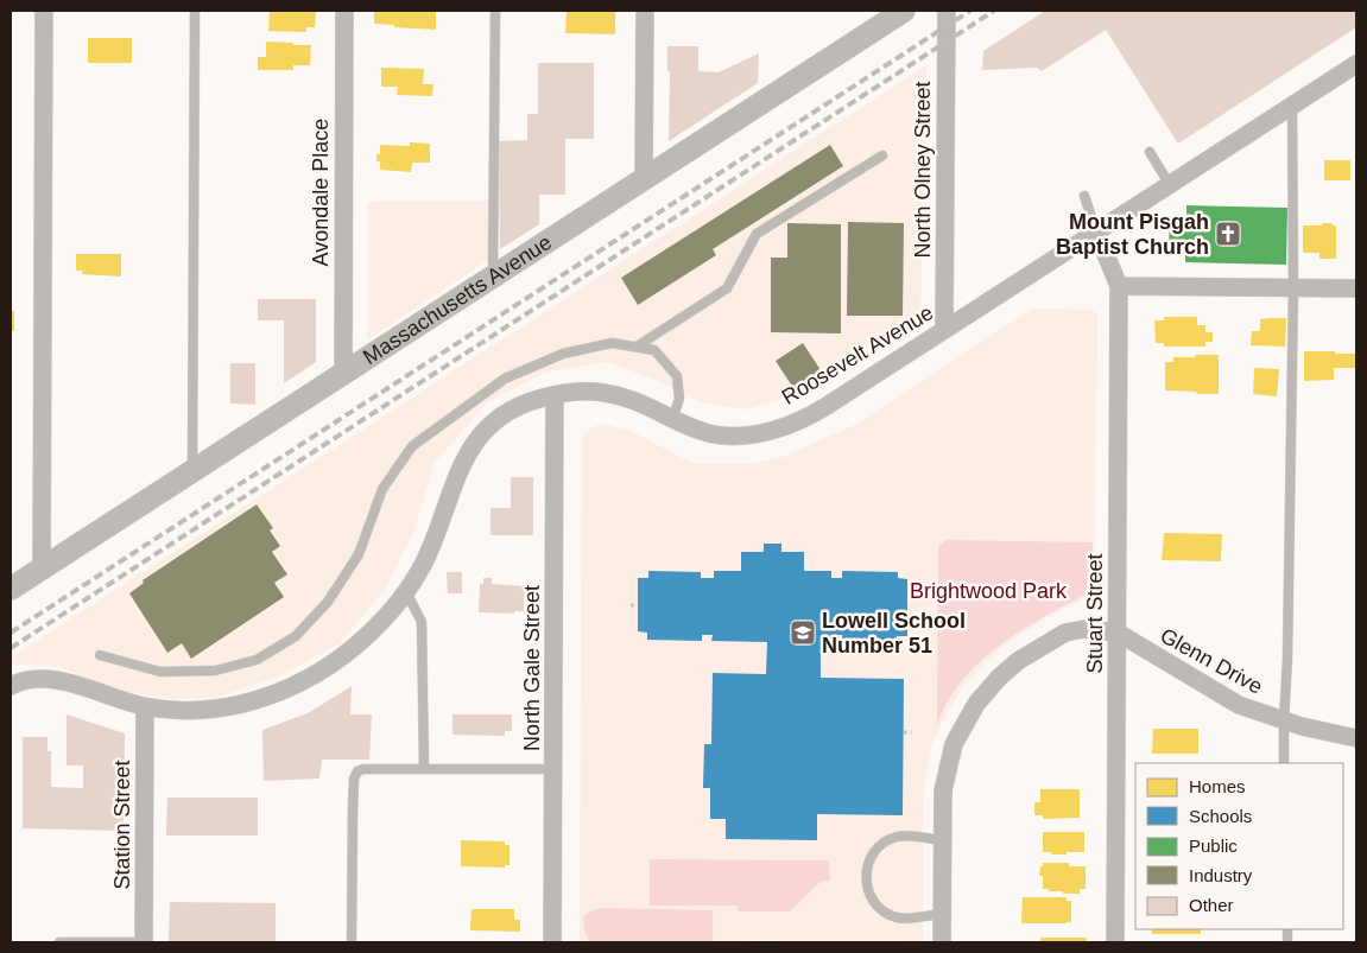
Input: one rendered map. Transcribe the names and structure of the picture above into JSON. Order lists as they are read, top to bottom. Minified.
{"streets":{"street":["North Olney Street","Avondale Place","Massachusetts Avenue","Roosevelt Avenue","Stuart Street","Glenn Drive","North Gale Street","Station Street"]},"crossings":[["North Olney Street","Roosevelt Avenue"],["Avondale Place","Massachusetts Avenue"],["Roosevelt Avenue","North Gale Street"],["Roosevelt Avenue","Station Street"],["Stuart Street","Glenn Drive"]],"parks":["Brightwood Park"],"places":{"church":["Mount Pisgah Baptist Church"],"school or university":["Lowell School Number 51"]},"legend":["Homes","Schools","Public","Industry","Other"]}
